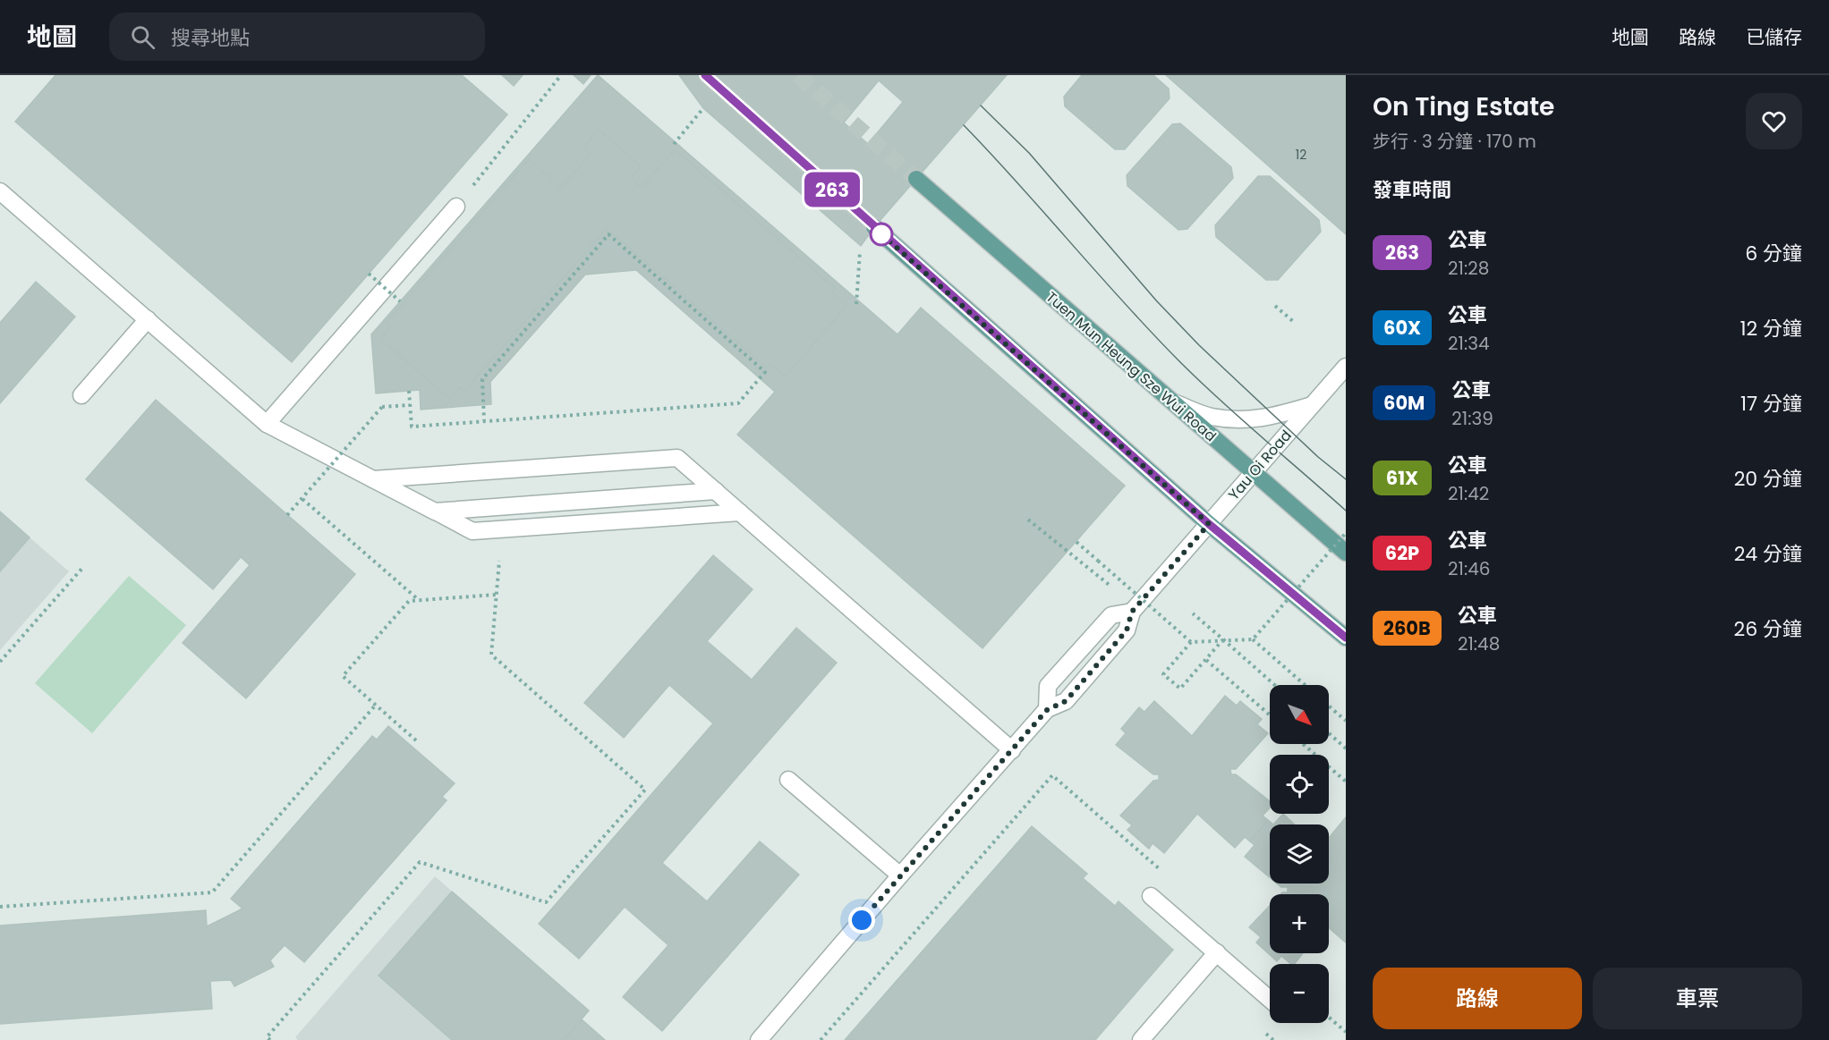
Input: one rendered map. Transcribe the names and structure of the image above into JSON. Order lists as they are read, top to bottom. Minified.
{"streets":{"main road":["Tuen Mun Heung Sze Wui Road"],"street":["Yau Oi Road"]},"crossings":[["Tuen Mun Heung Sze Wui Road","Yau Oi Road"]],"lines":["bus line 263"],"house_numbers":["12"],"north":"bottom right","page":{"header":"地圖","search":"搜尋地點","nav":["地圖","路線","已儲存"],"on_map":"263","heading":[["On Ting Estate","步行 · 3 分鐘 · 170 m"],"發車時間"],"list":[{"mark":"263","name":"公車","note":"21:28","value":"6 分鐘"},{"mark":"60X","name":"公車","note":"21:34","value":"12 分鐘"},{"mark":"60M","name":"公車","note":"21:39","value":"17 分鐘"},{"mark":"61X","name":"公車","note":"21:42","value":"20 分鐘"},{"mark":"62P","name":"公車","note":"21:46","value":"24 分鐘"},{"mark":"260B","name":"公車","note":"21:48","value":"26 分鐘"}],"map_buttons":["+","−"],"buttons":["路線","車票"]}}
